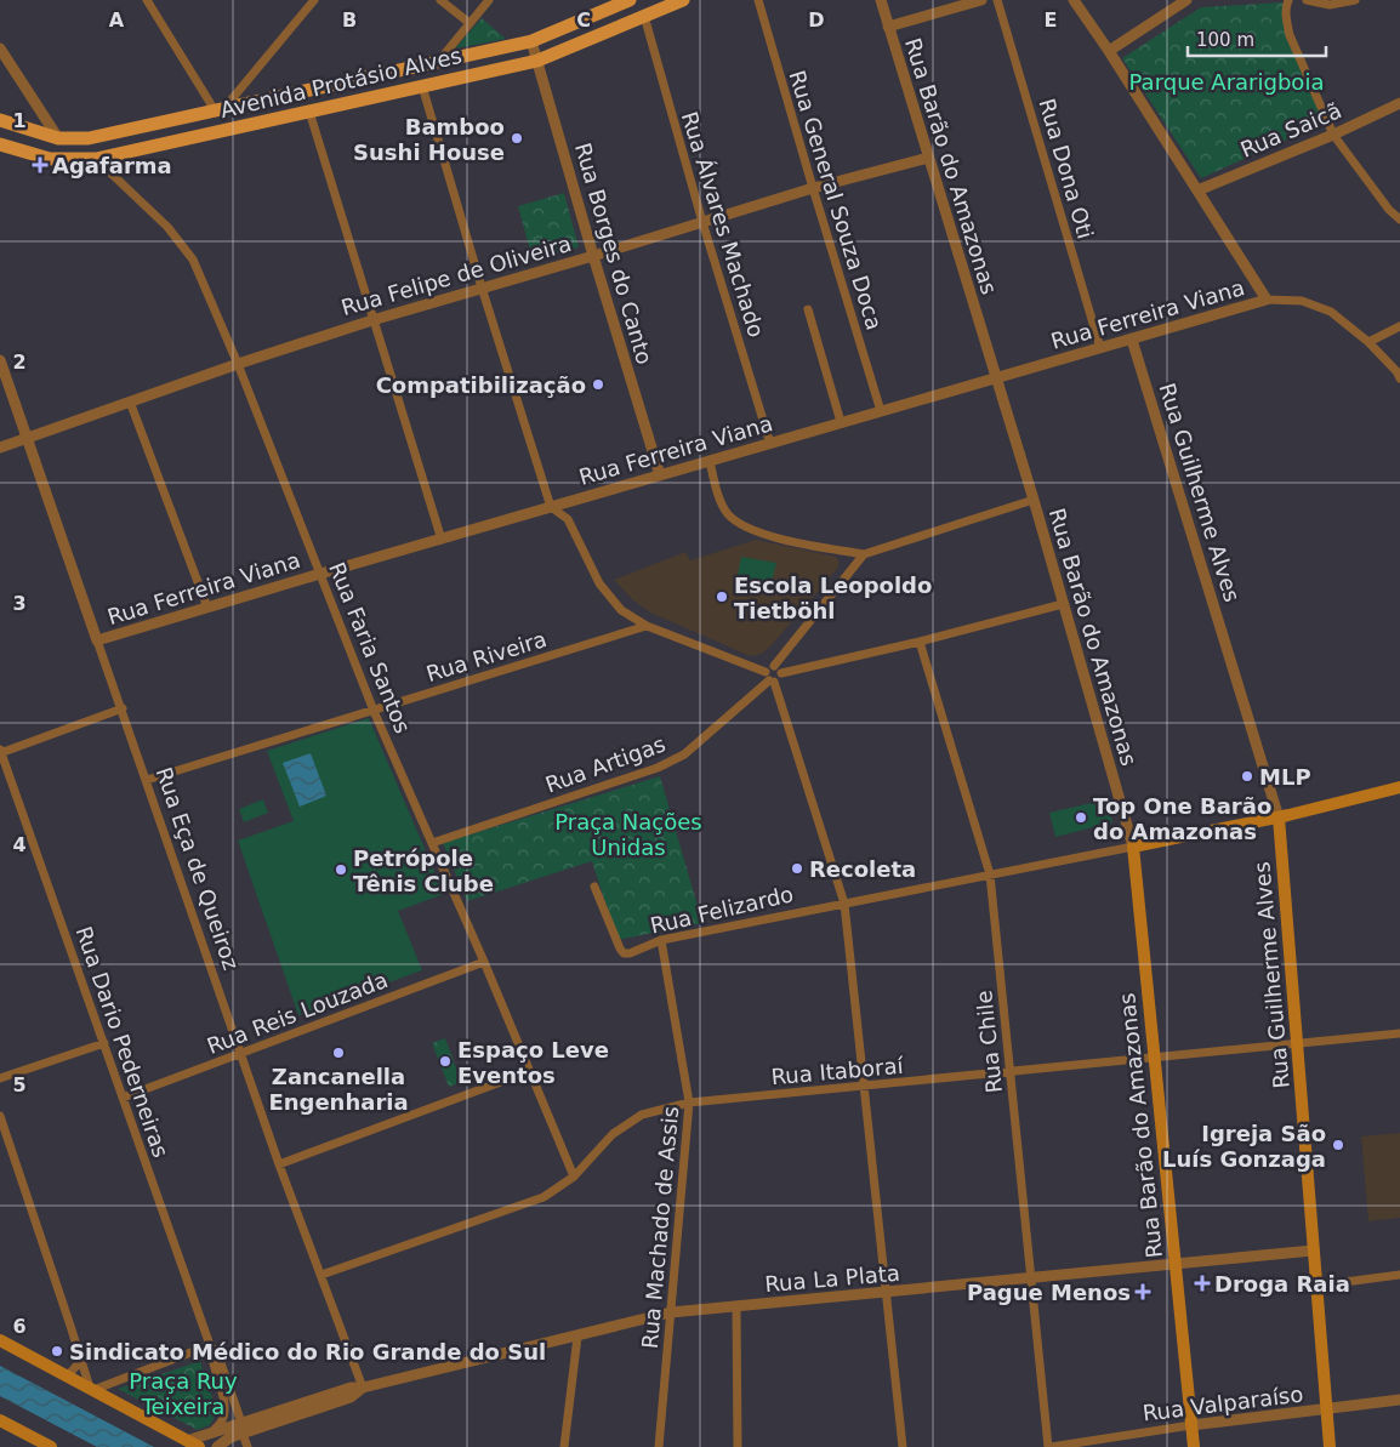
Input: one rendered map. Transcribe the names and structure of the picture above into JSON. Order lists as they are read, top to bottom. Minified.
{"streets":{"main road":["Avenida Protásio Alves","Rua Barão do Amazonas","Rua Guilherme Alves","Rua Felizardo"],"street":["Rua Saicã","Rua Dona Oti","Rua General Souza Doca","Rua Álvares Machado","Rua Borges do Canto","Rua Felipe de Oliveira","Rua Ferreira Viana","Rua Faria Santos","Rua Riveira","Rua Artigas","Rua Eça de Queiroz","Rua Reis Louzada","Rua Dario Pederneiras","Rua Chile","Rua Itaboraí","Rua Machado de Assis","Rua La Plata","Rua Valparaíso"]},"crossings":[["Avenida Protásio Alves","Rua Álvares Machado"],["Avenida Protásio Alves","Rua Borges do Canto"],["Avenida Protásio Alves","Rua Faria Santos"],["Rua Barão do Amazonas","Rua Felipe de Oliveira"],["Rua Barão do Amazonas","Rua Ferreira Viana"],["Rua Barão do Amazonas","Rua Felizardo"],["Rua Barão do Amazonas","Rua Itaboraí"],["Rua Barão do Amazonas","Rua La Plata"],["Rua Barão do Amazonas","Rua Valparaíso"],["Rua Dona Oti","Rua Ferreira Viana"],["Rua General Souza Doca","Rua Felipe de Oliveira"],["Rua General Souza Doca","Rua Ferreira Viana"],["Rua Álvares Machado","Rua Felipe de Oliveira"],["Rua Álvares Machado","Rua Ferreira Viana"],["Rua Borges do Canto","Rua Felipe de Oliveira"],["Rua Borges do Canto","Rua Ferreira Viana"],["Rua Felipe de Oliveira","Rua Faria Santos"],["Rua Felipe de Oliveira","Rua Eça de Queiroz"],["Rua Ferreira Viana","Rua Guilherme Alves"],["Rua Ferreira Viana","Rua Faria Santos"],["Rua Ferreira Viana","Rua Eça de Queiroz"],["Rua Guilherme Alves","Rua Felizardo"],["Rua Guilherme Alves","Rua Itaboraí"],["Rua Guilherme Alves","Rua La Plata"],["Rua Guilherme Alves","Rua Valparaíso"],["Rua Faria Santos","Rua Riveira"],["Rua Faria Santos","Rua Artigas"],["Rua Faria Santos","Rua Reis Louzada"],["Rua Faria Santos","Rua Itaboraí"],["Rua Riveira","Rua Eça de Queiroz"],["Rua Eça de Queiroz","Rua Reis Louzada"],["Rua Eça de Queiroz","Rua Itaboraí"],["Rua Eça de Queiroz","Rua La Plata"],["Rua Felizardo","Rua Chile"],["Rua Felizardo","Rua Machado de Assis"],["Rua Reis Louzada","Rua Dario Pederneiras"],["Rua Dario Pederneiras","Rua La Plata"],["Rua Chile","Rua Itaboraí"],["Rua Chile","Rua La Plata"],["Rua Chile","Rua Valparaíso"],["Rua Itaboraí","Rua Machado de Assis"],["Rua Machado de Assis","Rua La Plata"]],"parks":["Parque Ararigboia","Praça Nações Unidas","Praça Ruy Teixeira"],"places":{"other":["Bamboo Sushi House","Compatibilização","Escola Leopoldo Tietböhl","MLP","Top One Barão do Amazonas","Recoleta","Petrópole Tênis Clube","Zancanella Engenharia","Espaço Leve Eventos","Igreja São Luís Gonzaga","Sindicato Médico do Rio Grande do Sul"],"health":["Agafarma","Droga Raia","Pague Menos"]},"scale_bar":"100 m","grid":{"columns":["A","B","C","D","E"],"rows":["1","2","3","4","5","6"]}}
